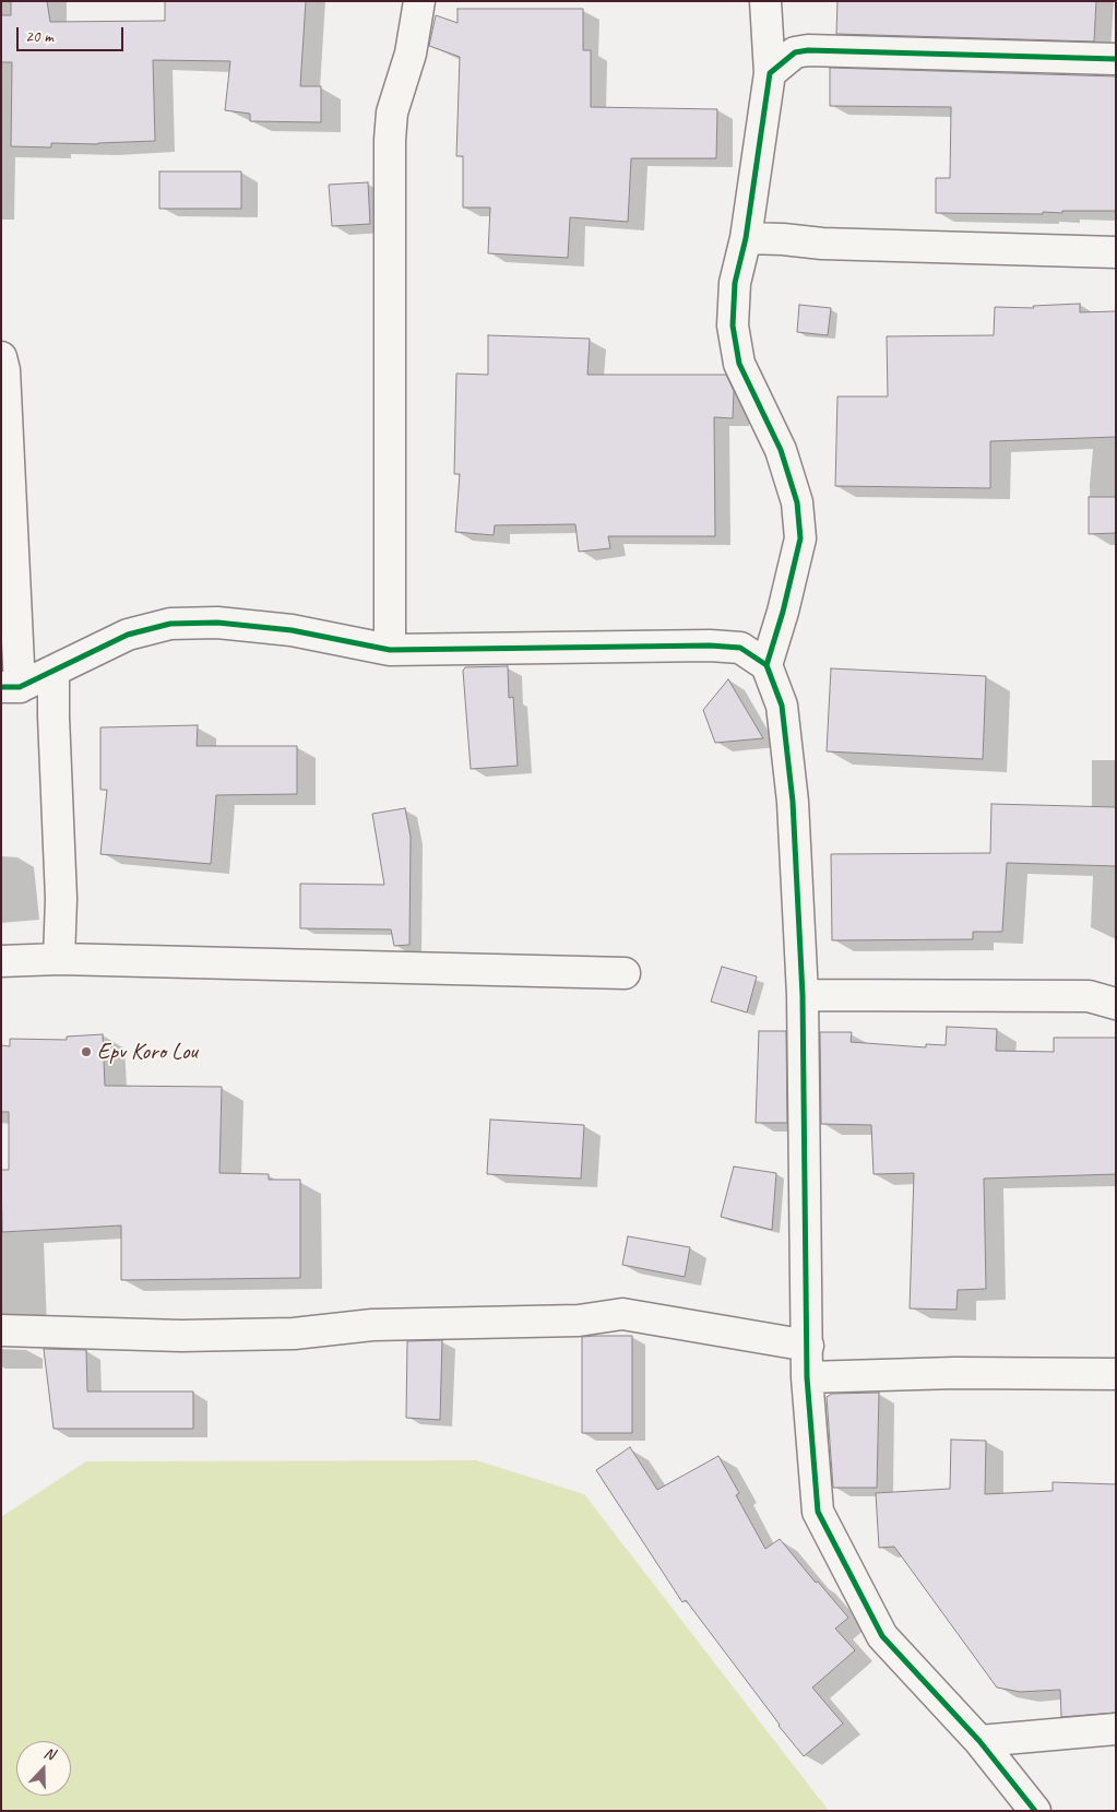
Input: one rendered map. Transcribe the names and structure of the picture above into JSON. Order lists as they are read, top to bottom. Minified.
{"places":["Epv Koro Lou"],"scale_bar":"20 m","north":"top"}
